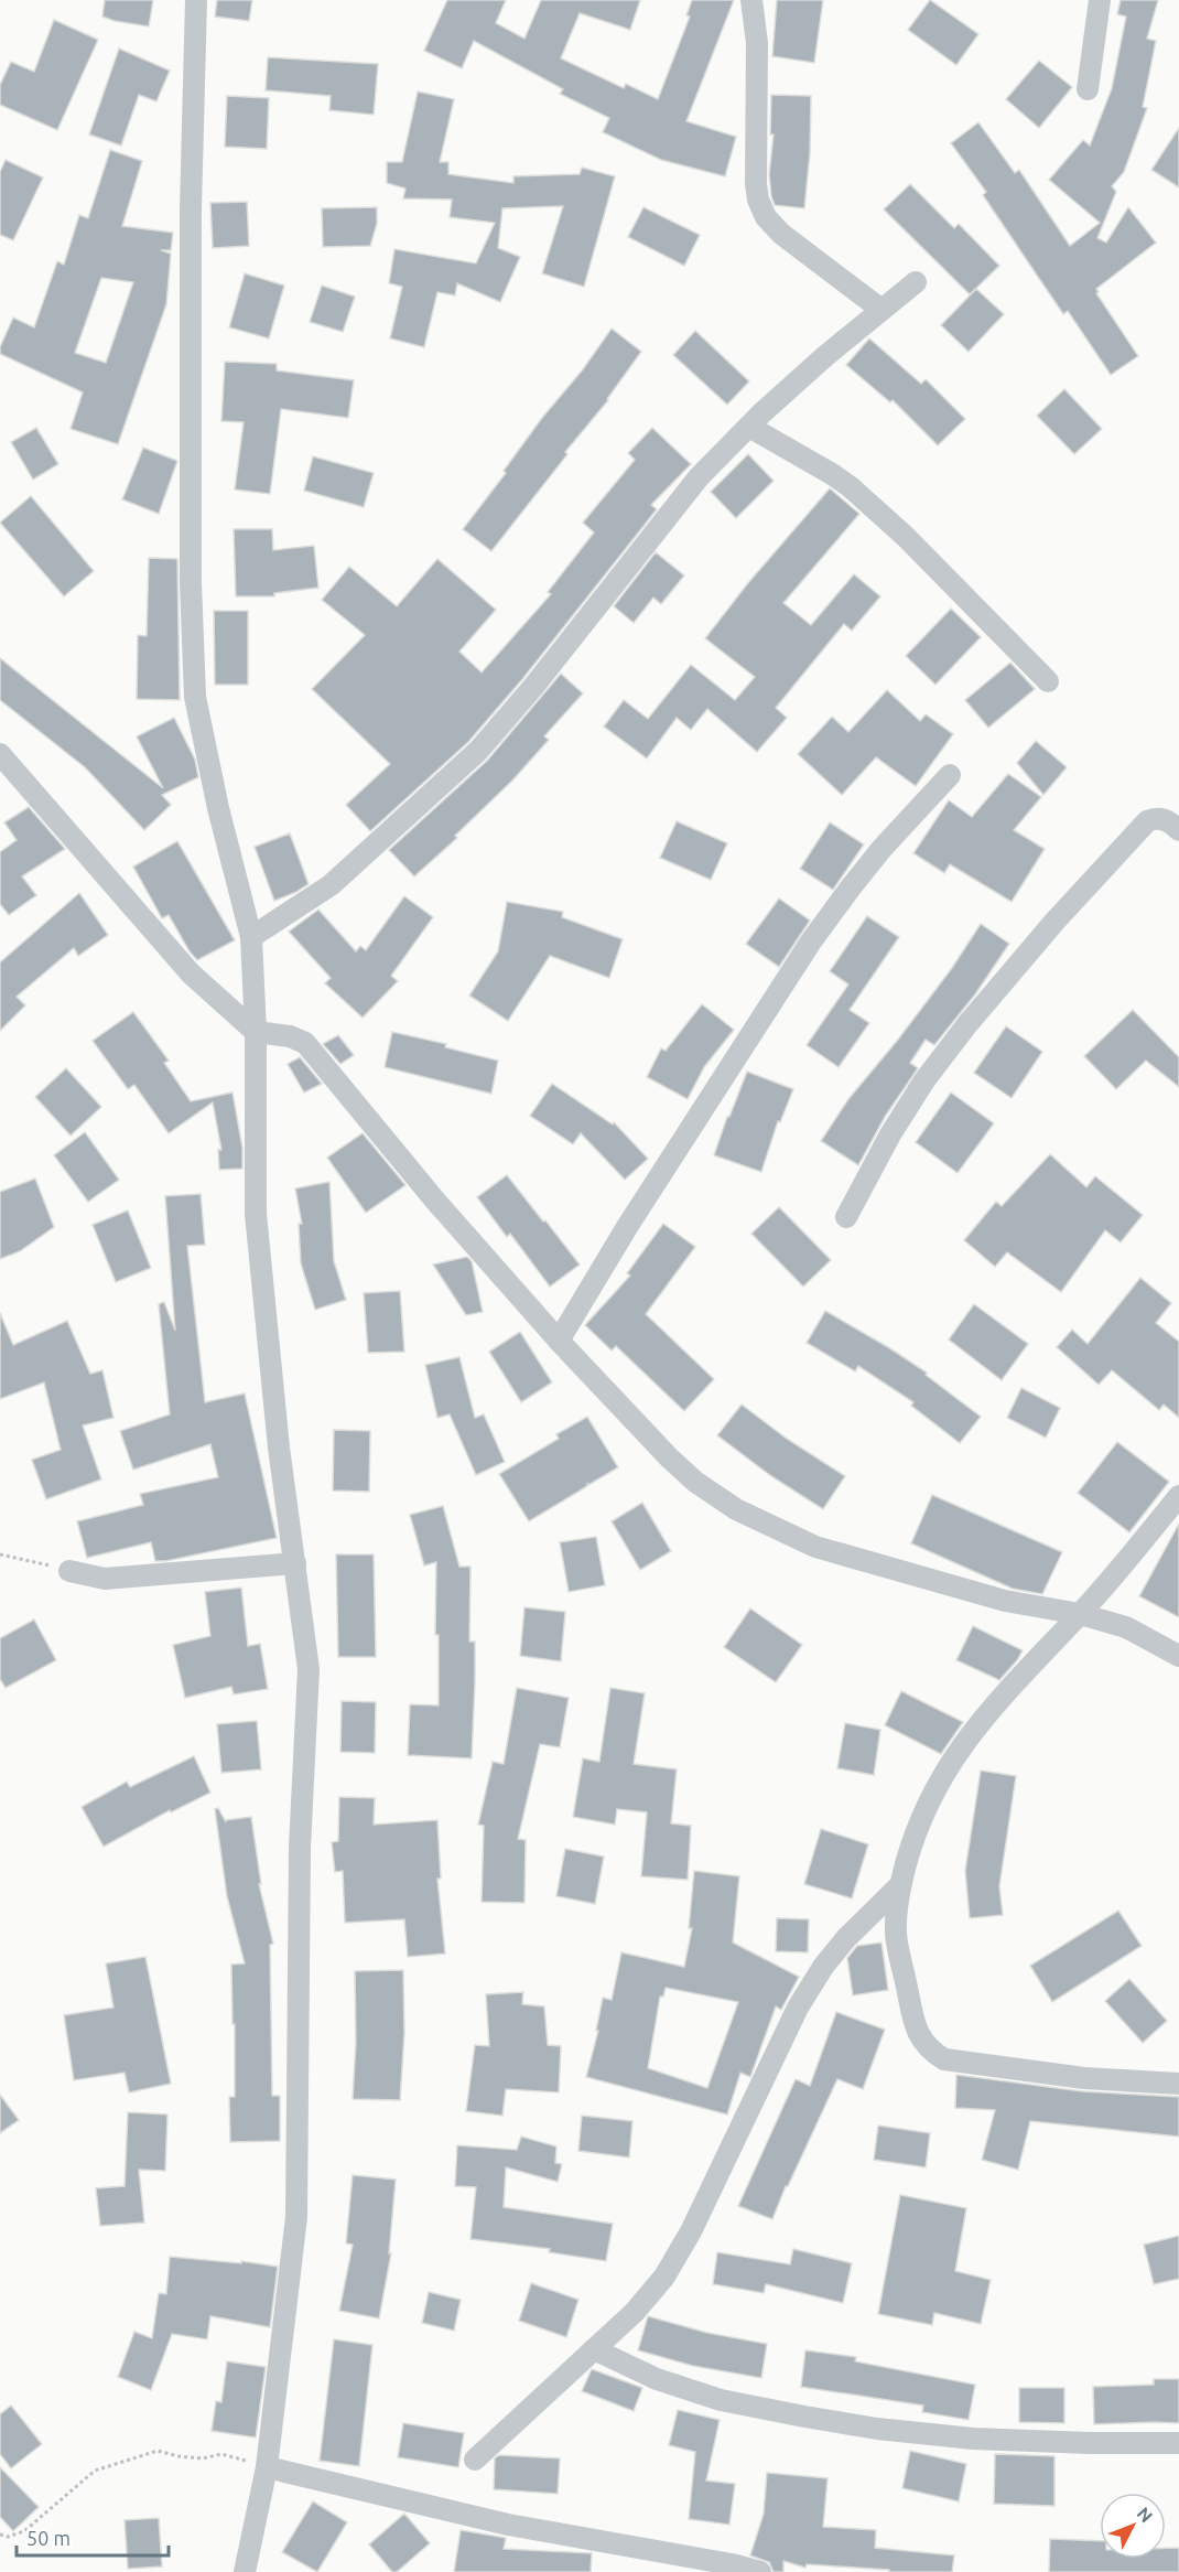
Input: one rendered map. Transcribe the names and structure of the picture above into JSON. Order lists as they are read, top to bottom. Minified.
{"scale_bar":"50 m","north":"top right"}
